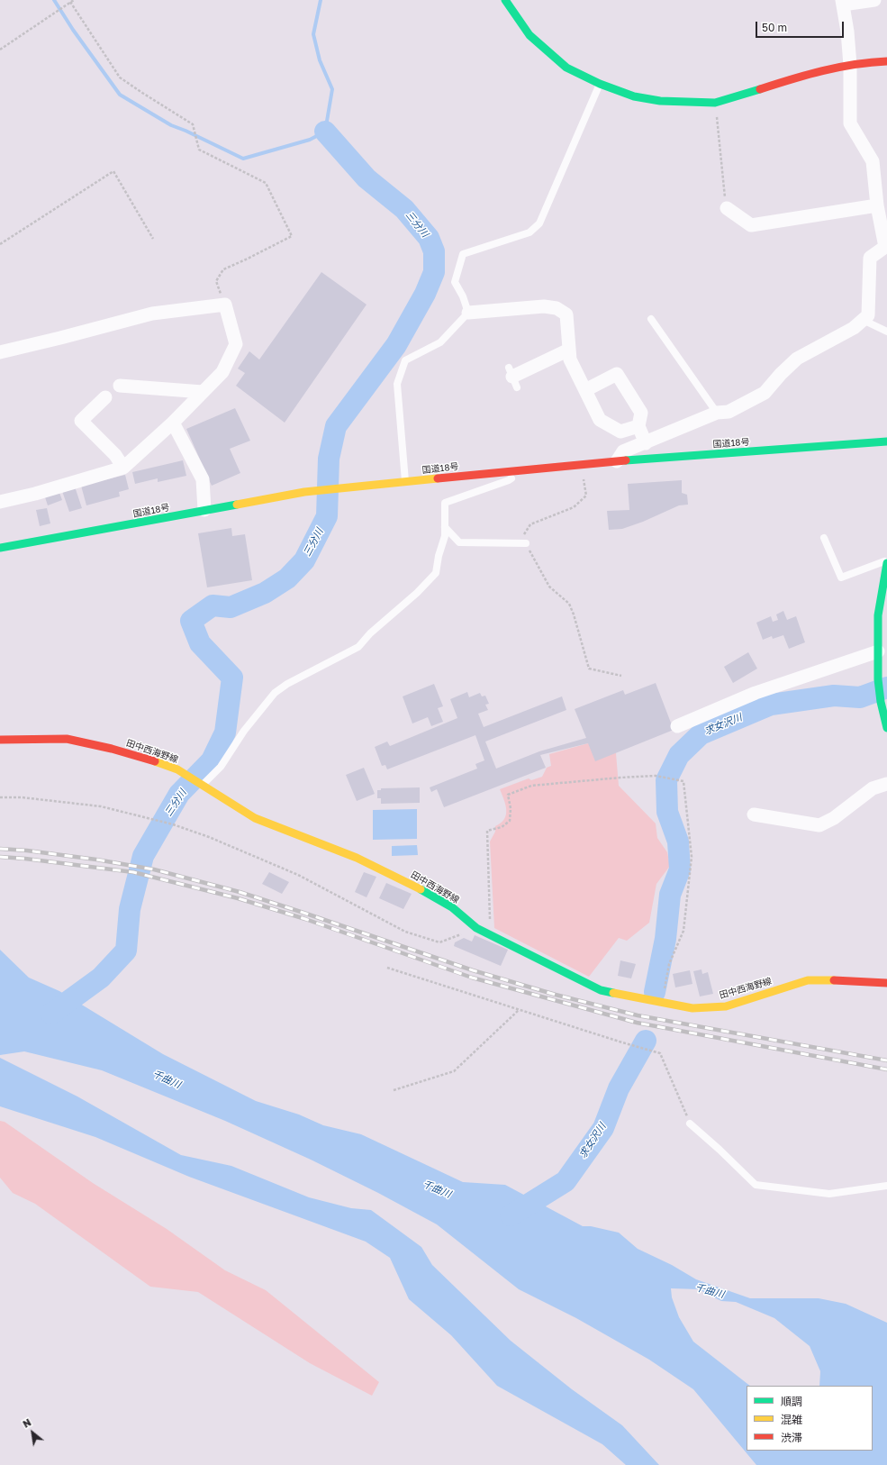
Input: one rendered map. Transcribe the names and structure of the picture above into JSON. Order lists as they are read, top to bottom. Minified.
{"streets":{"main road":["国道18号","田中西海野線"]},"water":["三分川","求女沢川","千曲川"],"legend":["順調","混雑","渋滞"],"scale_bar":"50 m","north":"top left"}
